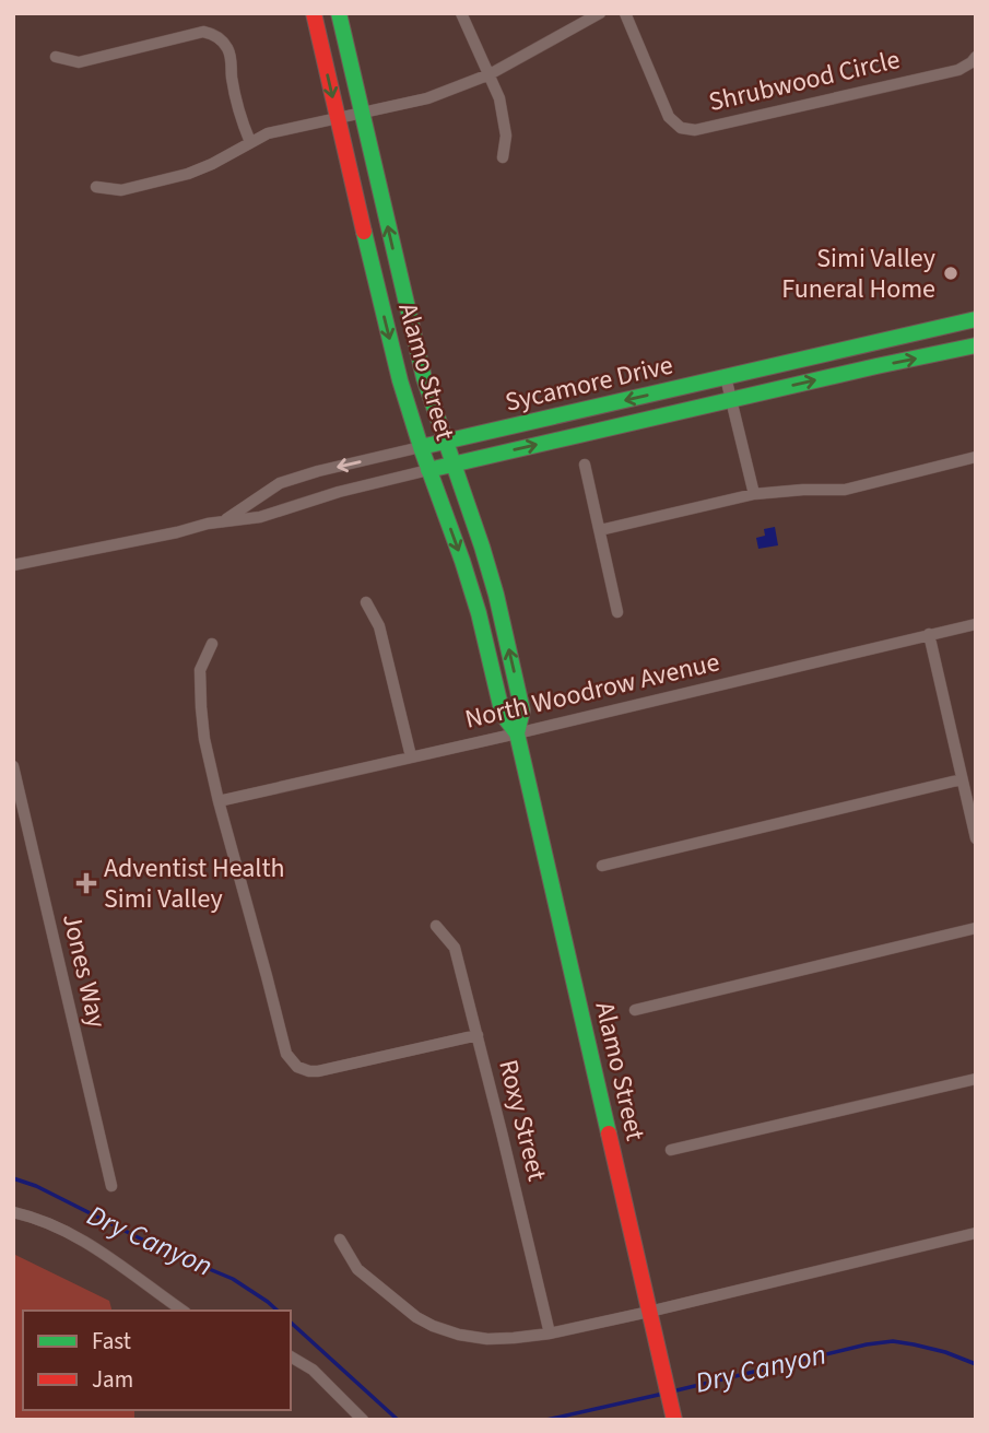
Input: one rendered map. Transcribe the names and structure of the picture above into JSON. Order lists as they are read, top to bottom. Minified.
{"streets":{"main road":["Alamo Street","Sycamore Drive"],"street":["Shrubwood Circle","North Woodrow Avenue","Jones Way","Roxy Street"]},"crossings":[["Alamo Street","Sycamore Drive"],["Alamo Street","North Woodrow Avenue"]],"water":["Dry Canyon"],"places":{"other":["Simi Valley Funeral Home"],"health":["Adventist Health Simi Valley"]},"legend":["Fast","Jam"]}
